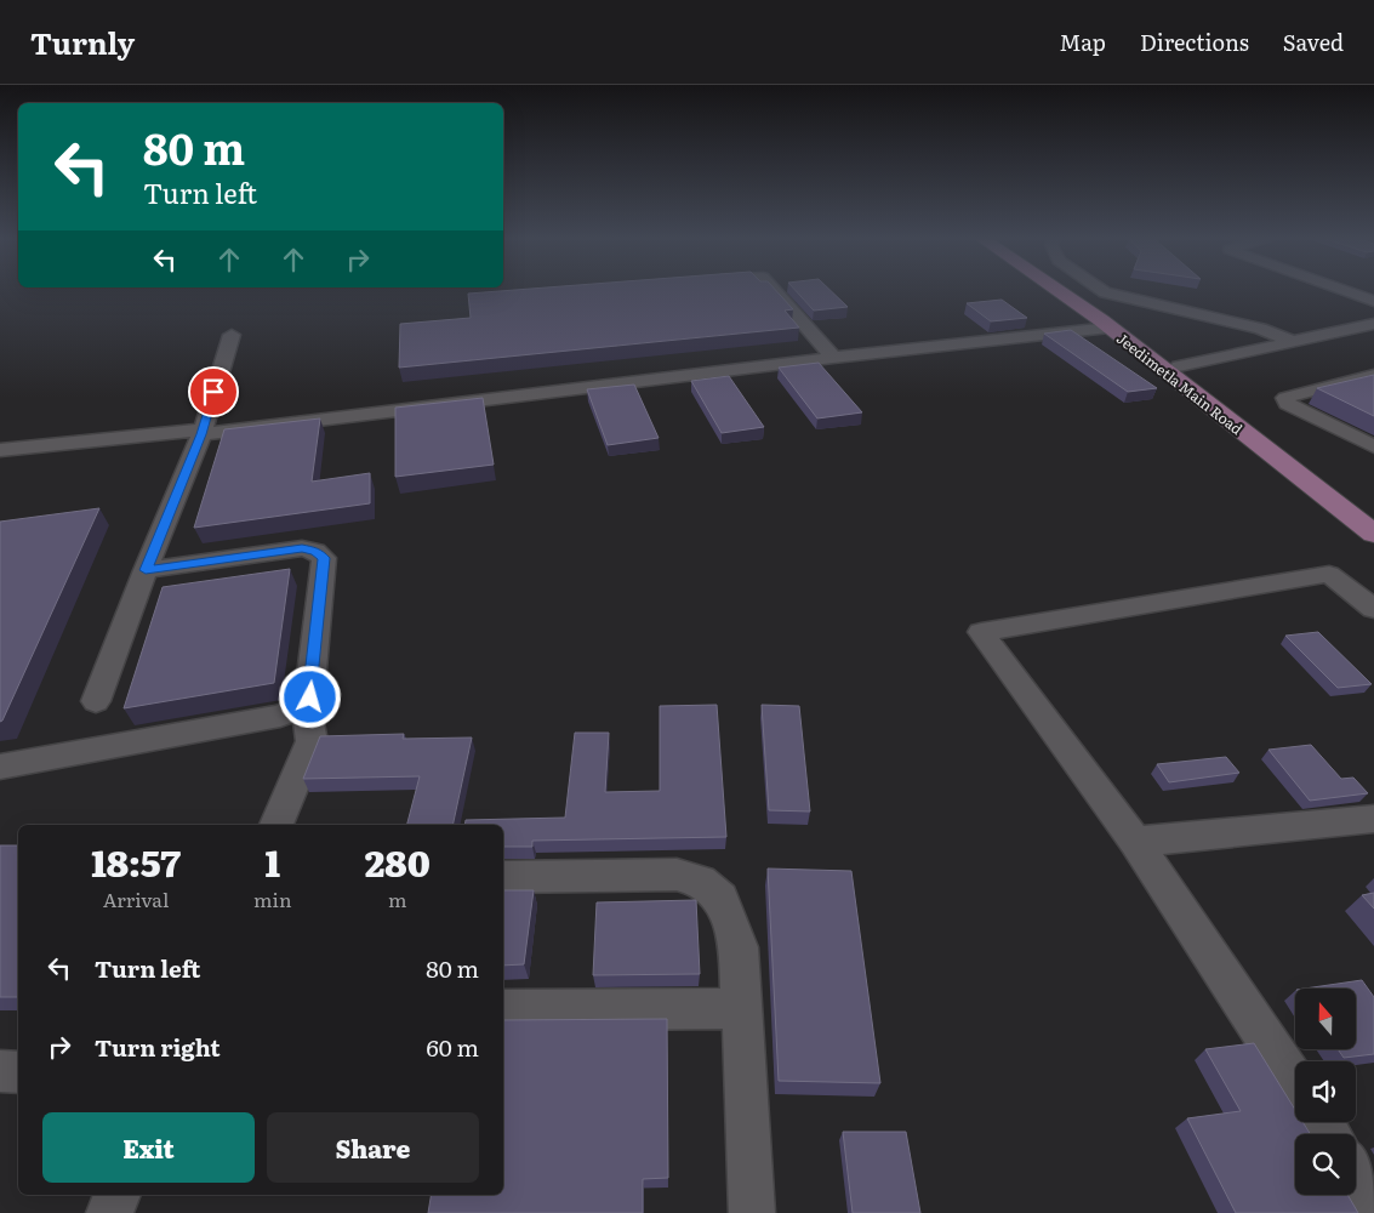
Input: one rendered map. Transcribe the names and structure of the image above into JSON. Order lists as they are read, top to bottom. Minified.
{"streets":{"main road":["Jeedimetla Main Road"]},"north":"top","page":{"header":"Turnly","nav":["Map","Directions","Saved"],"turn":["80 m","Turn left"],"eta":["18:57","Arrival","1","min","280","m"],"list":[{"name":"Turn left","value":"80 m"},{"name":"Turn right","value":"60 m"}],"buttons":["Exit","Share"]}}
